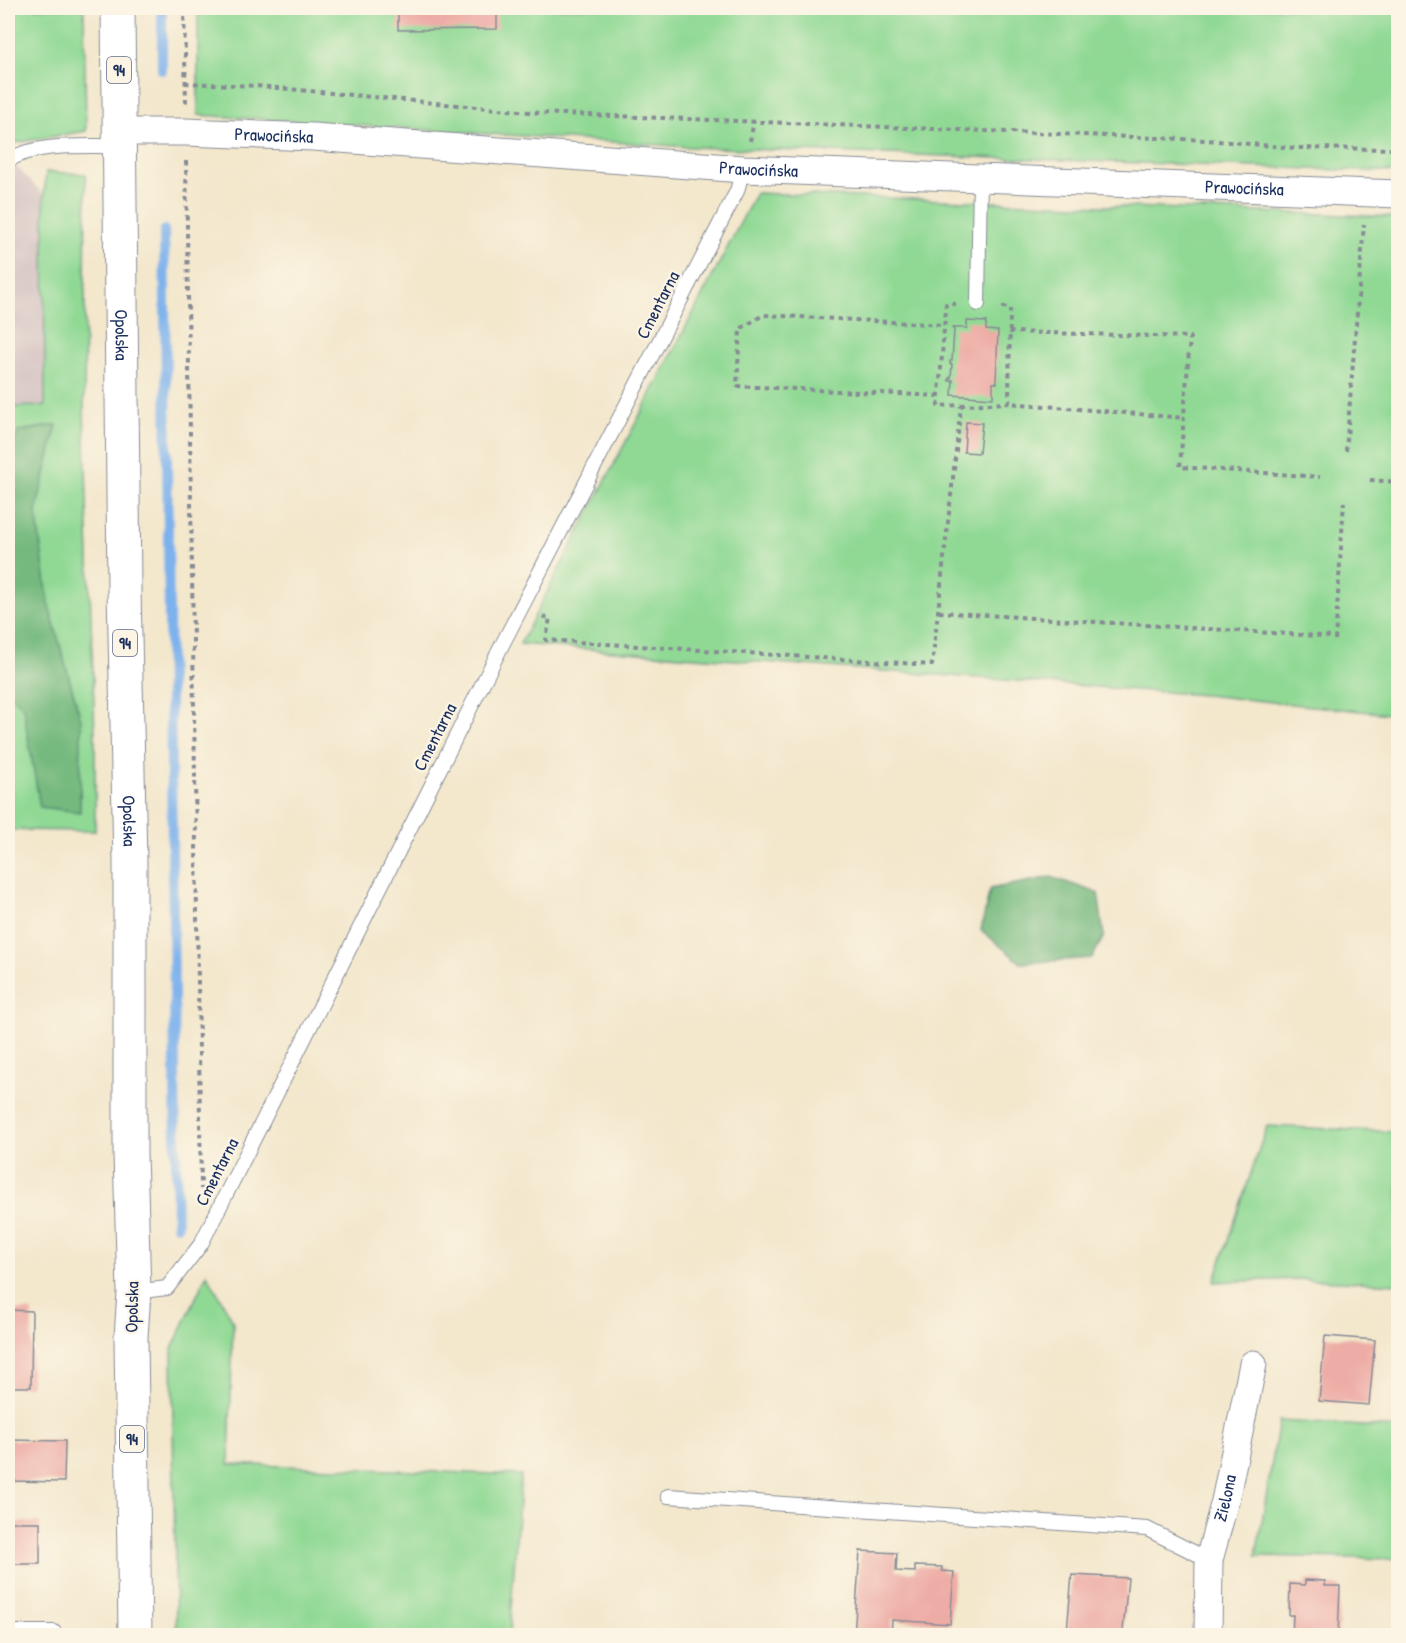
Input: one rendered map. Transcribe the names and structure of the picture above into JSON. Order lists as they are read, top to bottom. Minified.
{"streets":{"main road":["94","Opolska"],"street":["Prawocińska","Zielona"],"lane":["Cmentarna"]},"crossings":[["Prawocińska","Cmentarna"],["Prawocińska","Opolska"],["Cmentarna","Opolska"]]}
